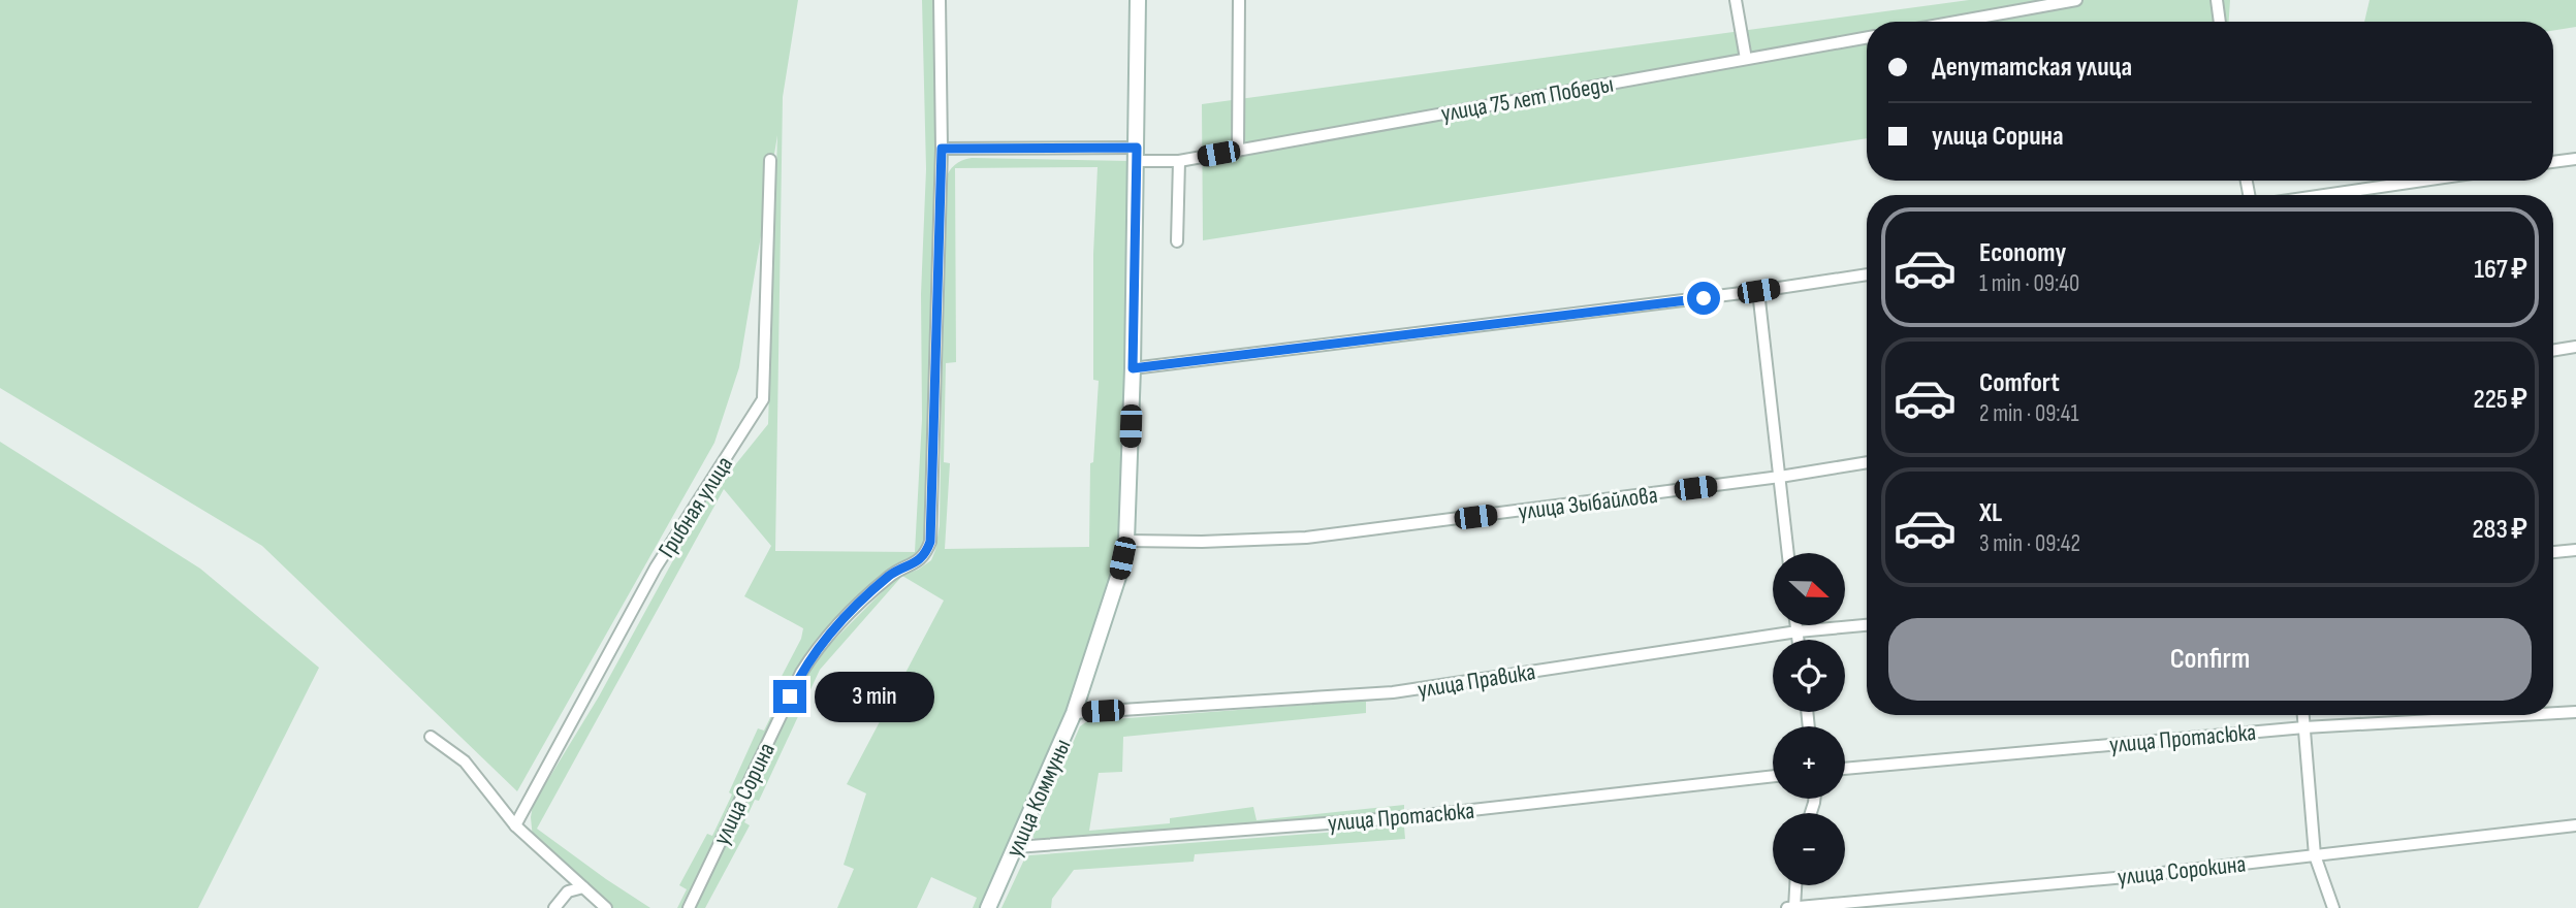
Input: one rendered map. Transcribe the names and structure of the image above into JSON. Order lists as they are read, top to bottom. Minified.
{"streets":{"street":["улица 75 лет Победы","улица Зыбайлова","Грибная улица","улица Правика","улица Протасюка","улица Сорина","улица Коммуны","улица Сорокина"]},"crossings":[["улица 75 лет Победы","улица Сорина"],["улица 75 лет Победы","улица Коммуны"],["улица Зыбайлова","улица Коммуны"],["улица Правика","улица Коммуны"],["улица Протасюка","улица Коммуны"]],"north":"right","page":{"banner":["Депутатская улица","улица Сорина"],"list":[{"name":"Economy","note":"1 min · 09:40","value":"167 ₽"},{"name":"Comfort","note":"2 min · 09:41","value":"225 ₽"},{"name":"XL","note":"3 min · 09:42","value":"283 ₽"}],"map_buttons":["+","−"],"buttons":"Confirm","bubble":"3 min"}}
